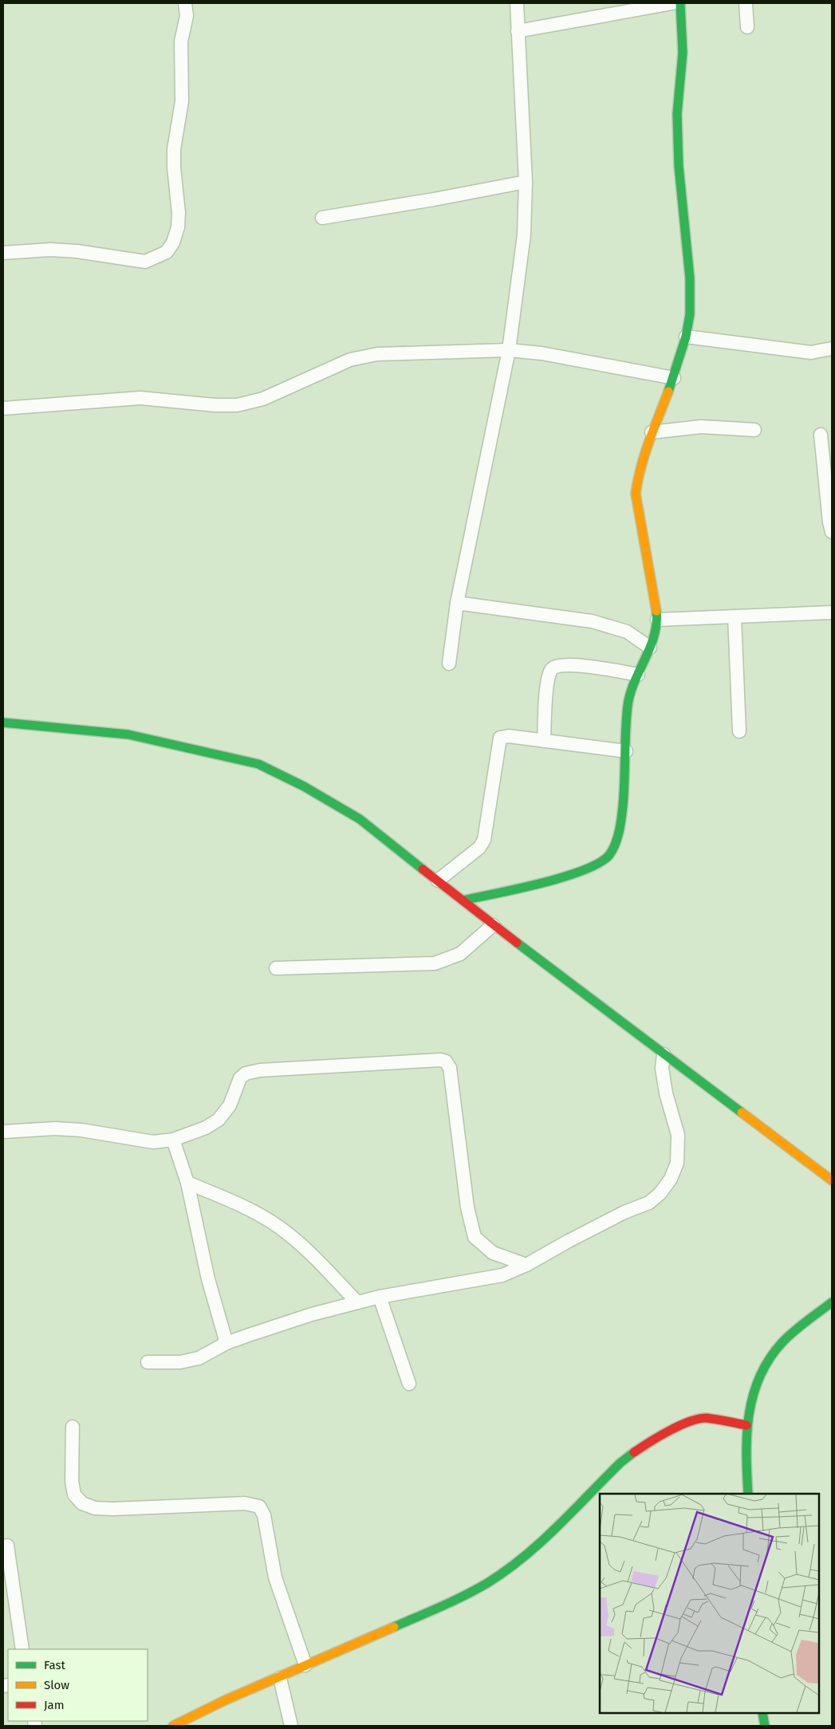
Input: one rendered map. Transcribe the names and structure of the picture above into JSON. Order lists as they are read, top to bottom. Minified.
{"legend":["Fast","Slow","Jam"]}
